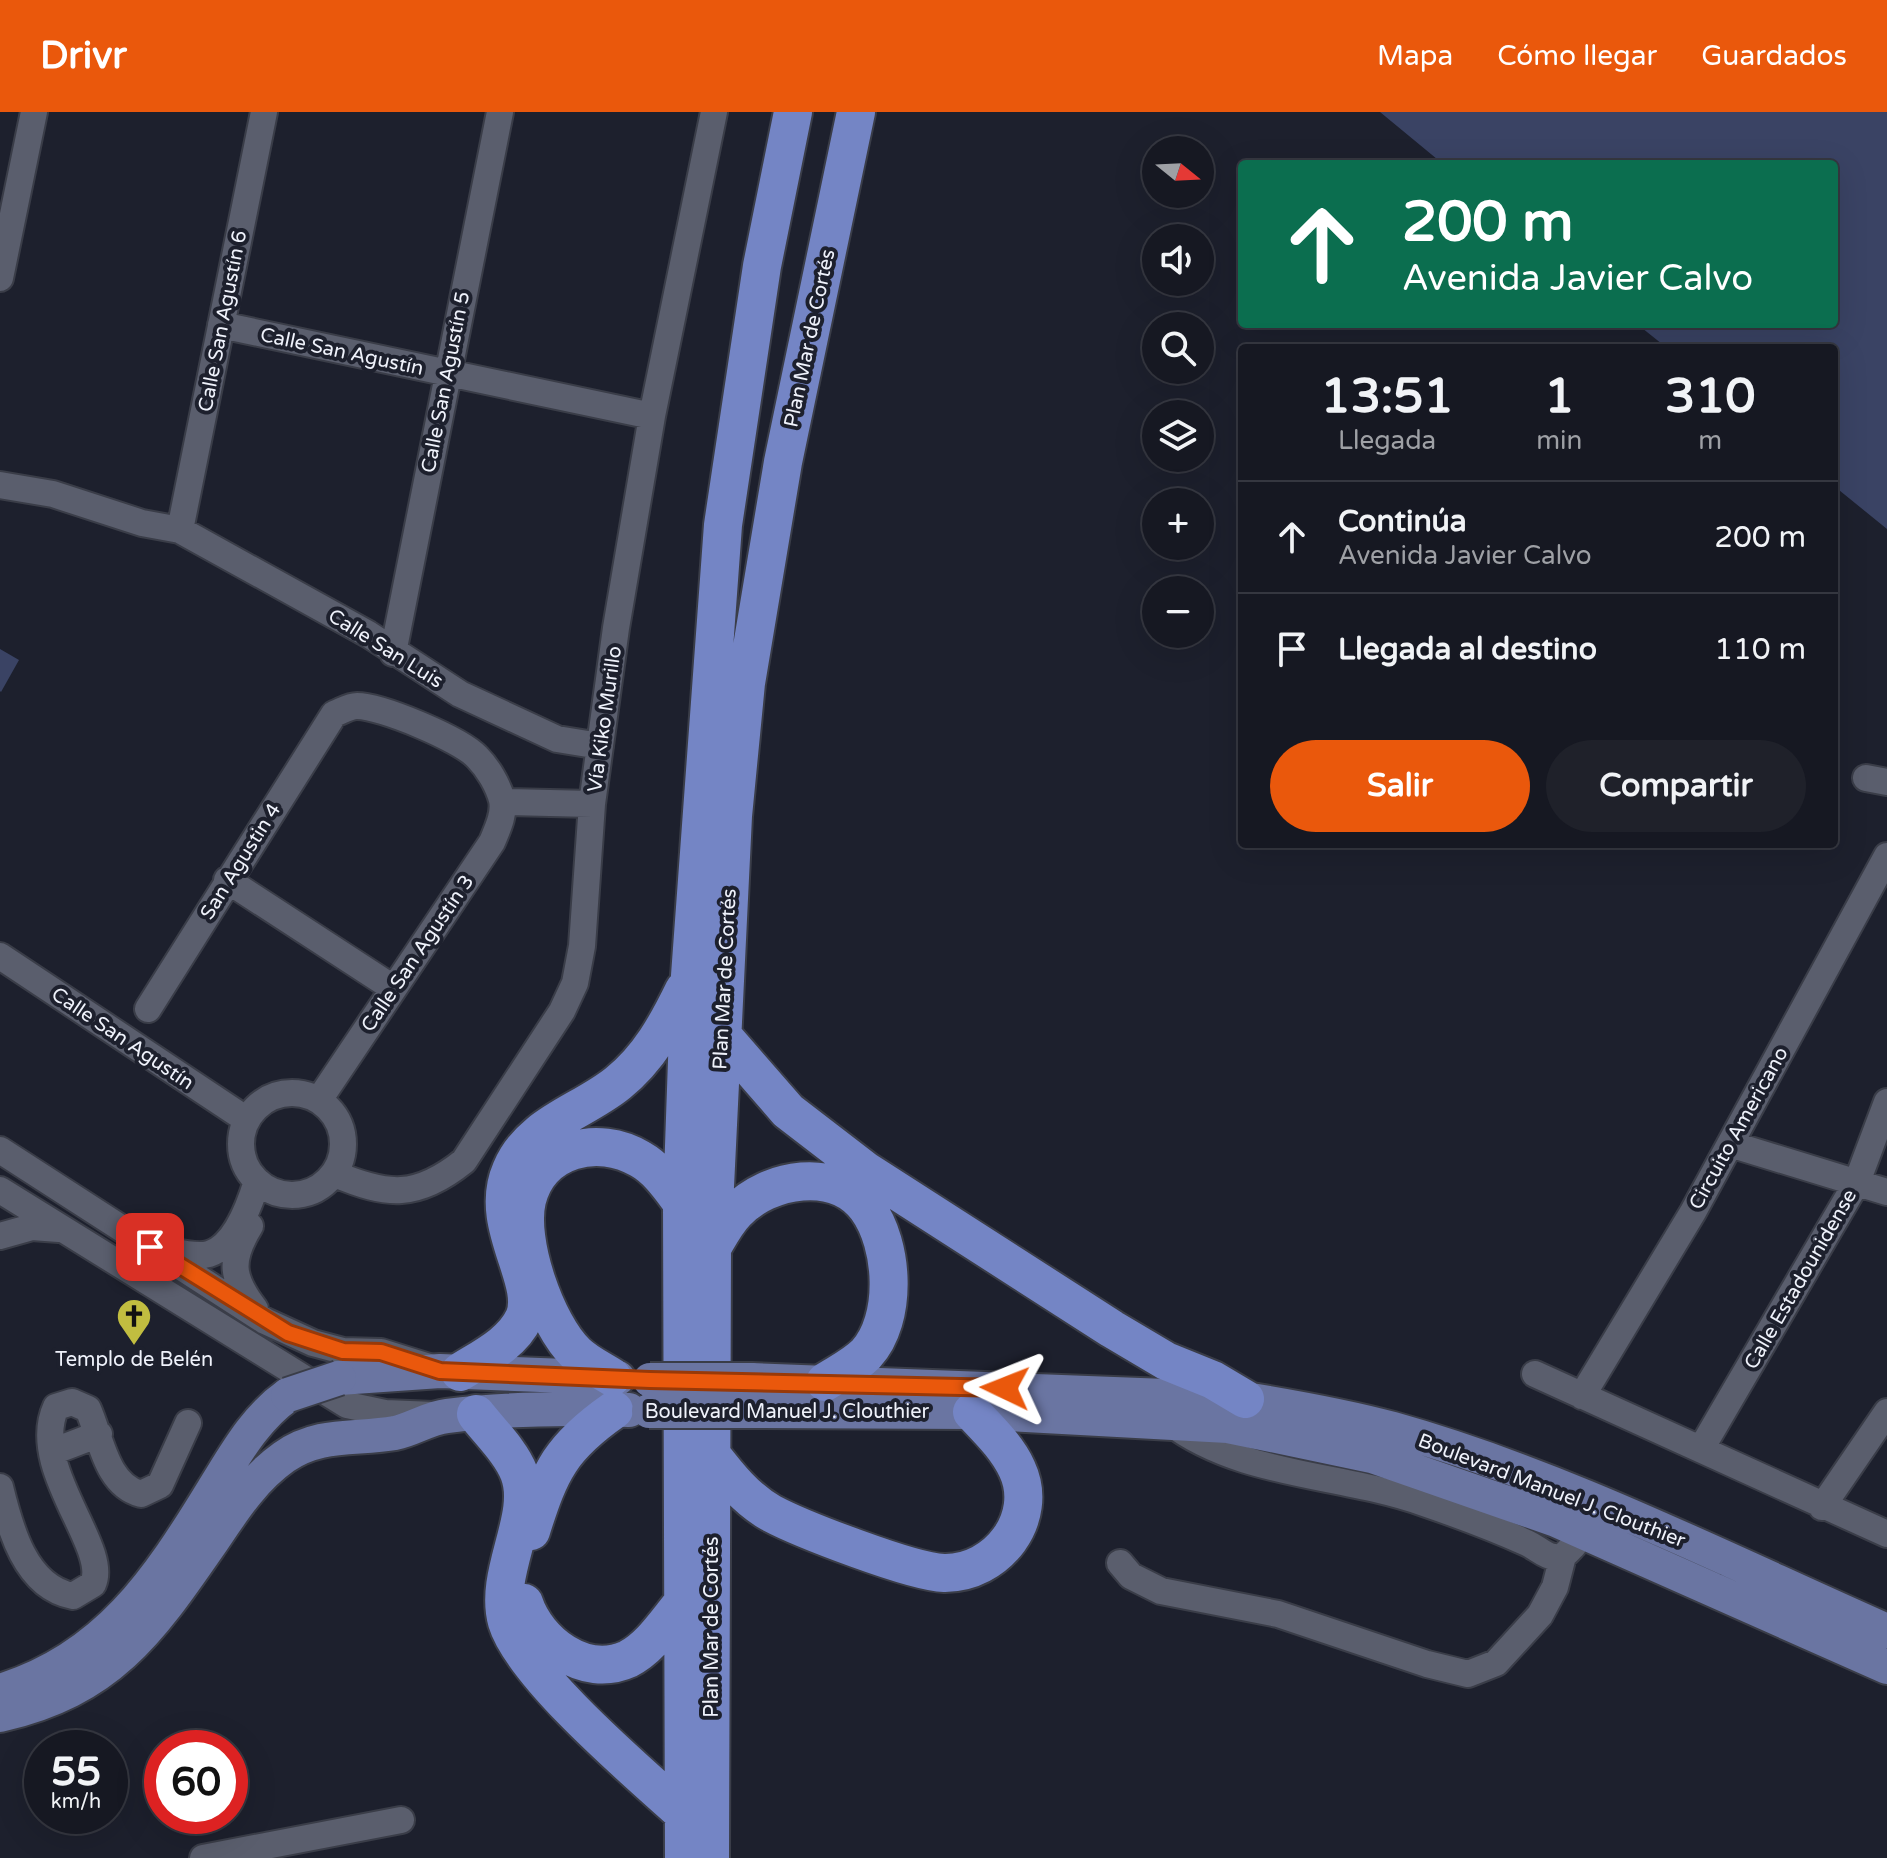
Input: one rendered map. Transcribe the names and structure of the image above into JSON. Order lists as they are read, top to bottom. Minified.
{"streets":{"highway":["Plan Mar de Cortés"],"main road":["Boulevard Manuel J. Clouthier"],"street":["Calle San Agustín 6","Calle San Agustín","Calle San Agustín 5","Calle San Luis","Vía Kiko Murillo","San Agustin 4","Calle San Agustín 3","Circuito Americano","Calle Estadounidense"]},"crossings":[["Calle San Agustín 6","Calle San Agustín"],["Calle San Agustín 6","Calle San Luis"],["Calle San Agustín","Calle San Agustín 5"],["Calle San Agustín","Vía Kiko Murillo"],["Calle San Agustín","Calle San Agustín 3"],["Calle San Agustín 5","Calle San Luis"],["Calle San Luis","Vía Kiko Murillo"],["Vía Kiko Murillo","Calle San Agustín 3"],["San Agustin 4","Calle San Agustín 3"]],"places":{"church":["Templo de Belén"]},"north":"right","page":{"header":"Drivr","nav":["Mapa","Cómo llegar","Guardados"],"map_buttons":["+","−"],"turn":["200 m","Avenida Javier Calvo"],"eta":["13:51","Llegada","1","min","310","m"],"list":[{"name":"Continúa","note":"Avenida Javier Calvo","value":"200 m"},{"name":"Llegada al destino","value":"110 m"}],"buttons":["Salir","Compartir"],"speed":"55 km/h","limit":"60"}}
